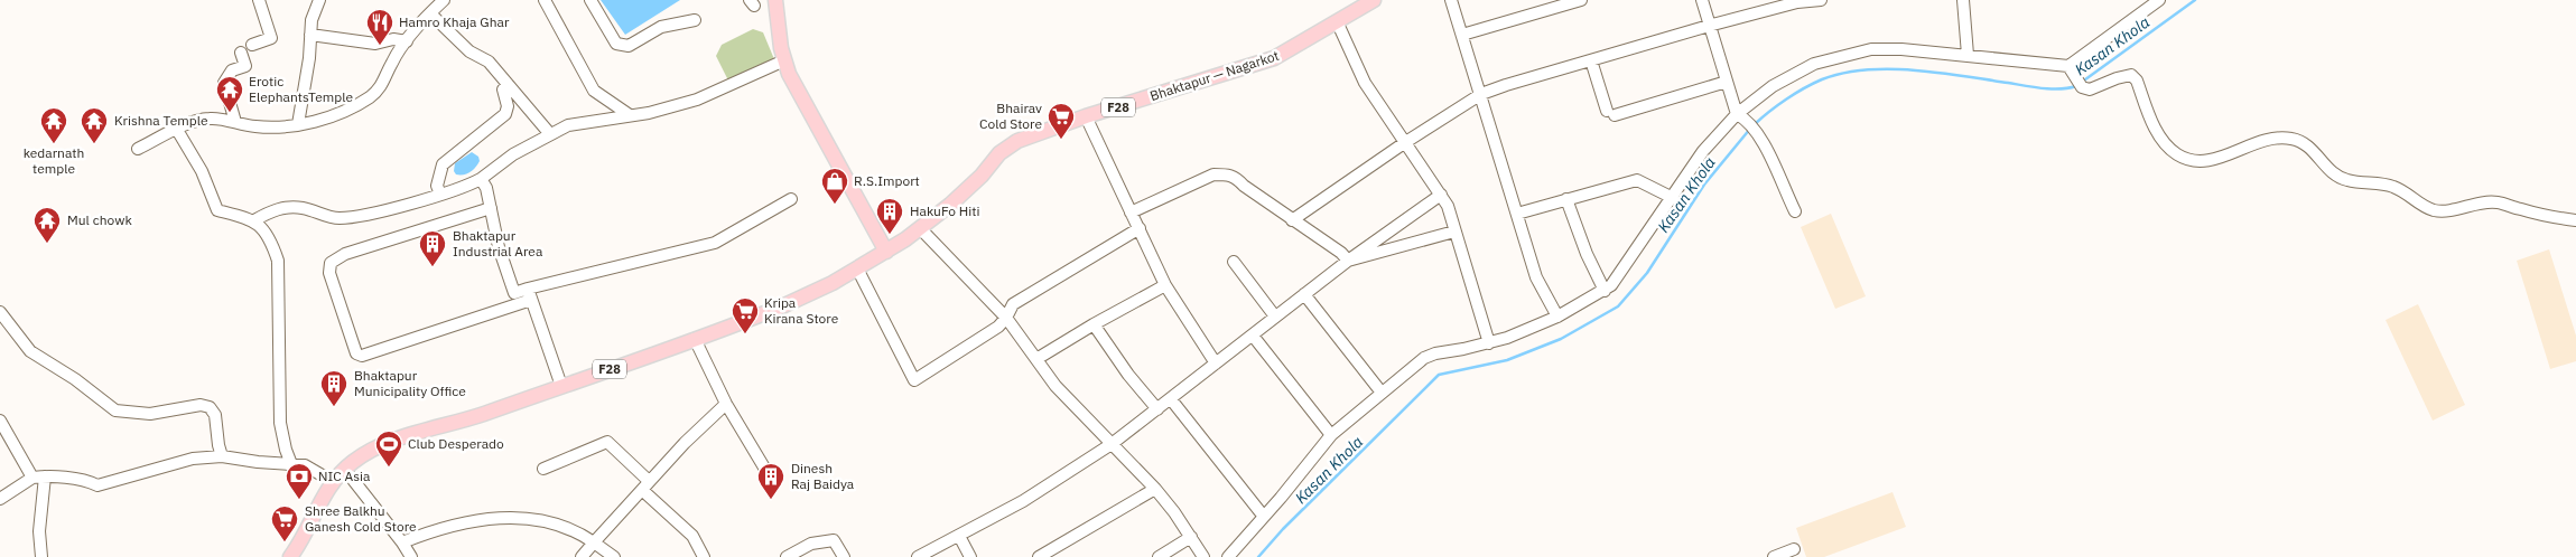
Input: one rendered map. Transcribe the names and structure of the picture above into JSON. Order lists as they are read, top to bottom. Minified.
{"streets":{"main road":["Bhaktapur — Nagarkot","F28"]},"crossings":[["Bhaktapur — Nagarkot","F28"]],"water":["Kasan Khola"],"places":{"restaurant":["Hamro Khaja Ghar"],"temple":["Erotic ElephantsTemple","kedarnath temple","Krishna Temple","Mul chowk"],"supermarket":["Bhairav Cold Store","Kripa Kirana Store","Shree Balkhu Ganesh Cold Store"],"shop":["R.S.Import"],"building":["HakuFo Hiti","Bhaktapur Industrial Area","Bhaktapur Municipality Office","Dinesh Raj Baidya"],"sports":["Club Desperado"],"bank":["NIC Asia"]}}
